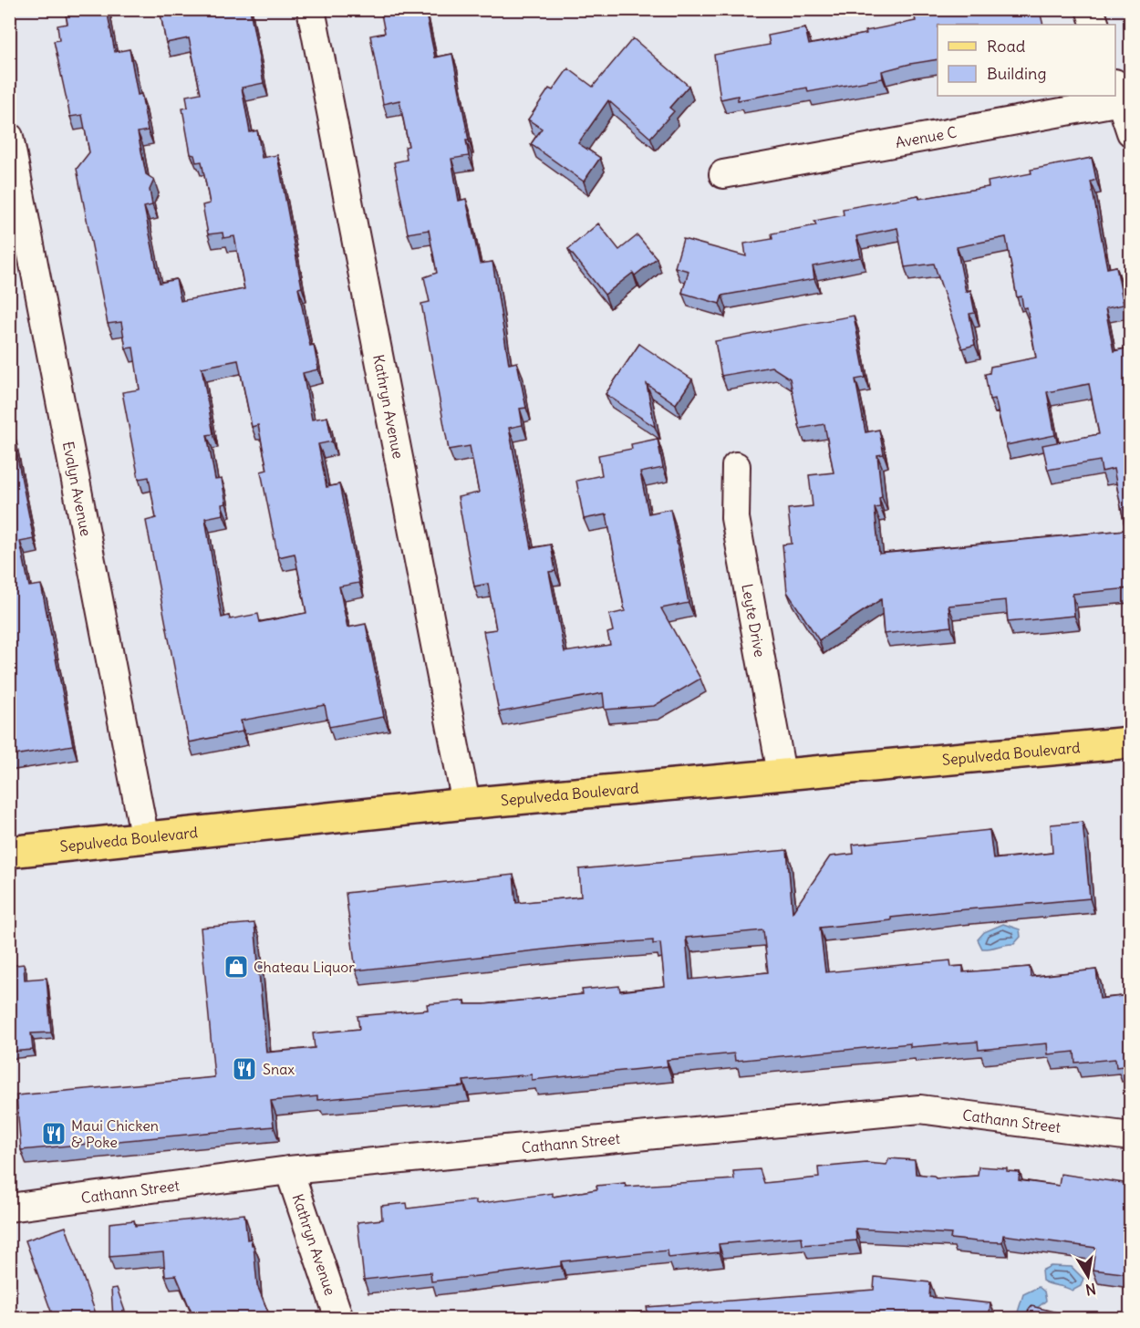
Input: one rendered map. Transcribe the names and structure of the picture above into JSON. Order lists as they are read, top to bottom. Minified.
{"streets":{"main road":["Sepulveda Boulevard"],"street":["Avenue C","Kathryn Avenue","Evalyn Avenue","Leyte Drive","Cathann Street"]},"crossings":[["Kathryn Avenue","Sepulveda Boulevard"],["Kathryn Avenue","Cathann Street"],["Evalyn Avenue","Sepulveda Boulevard"],["Leyte Drive","Sepulveda Boulevard"]],"places":{"shop":["Chateau Liquor"],"restaurant":["Snax","Maui Chicken & Poke"]},"legend":["Road","Building"],"north":"bottom"}
